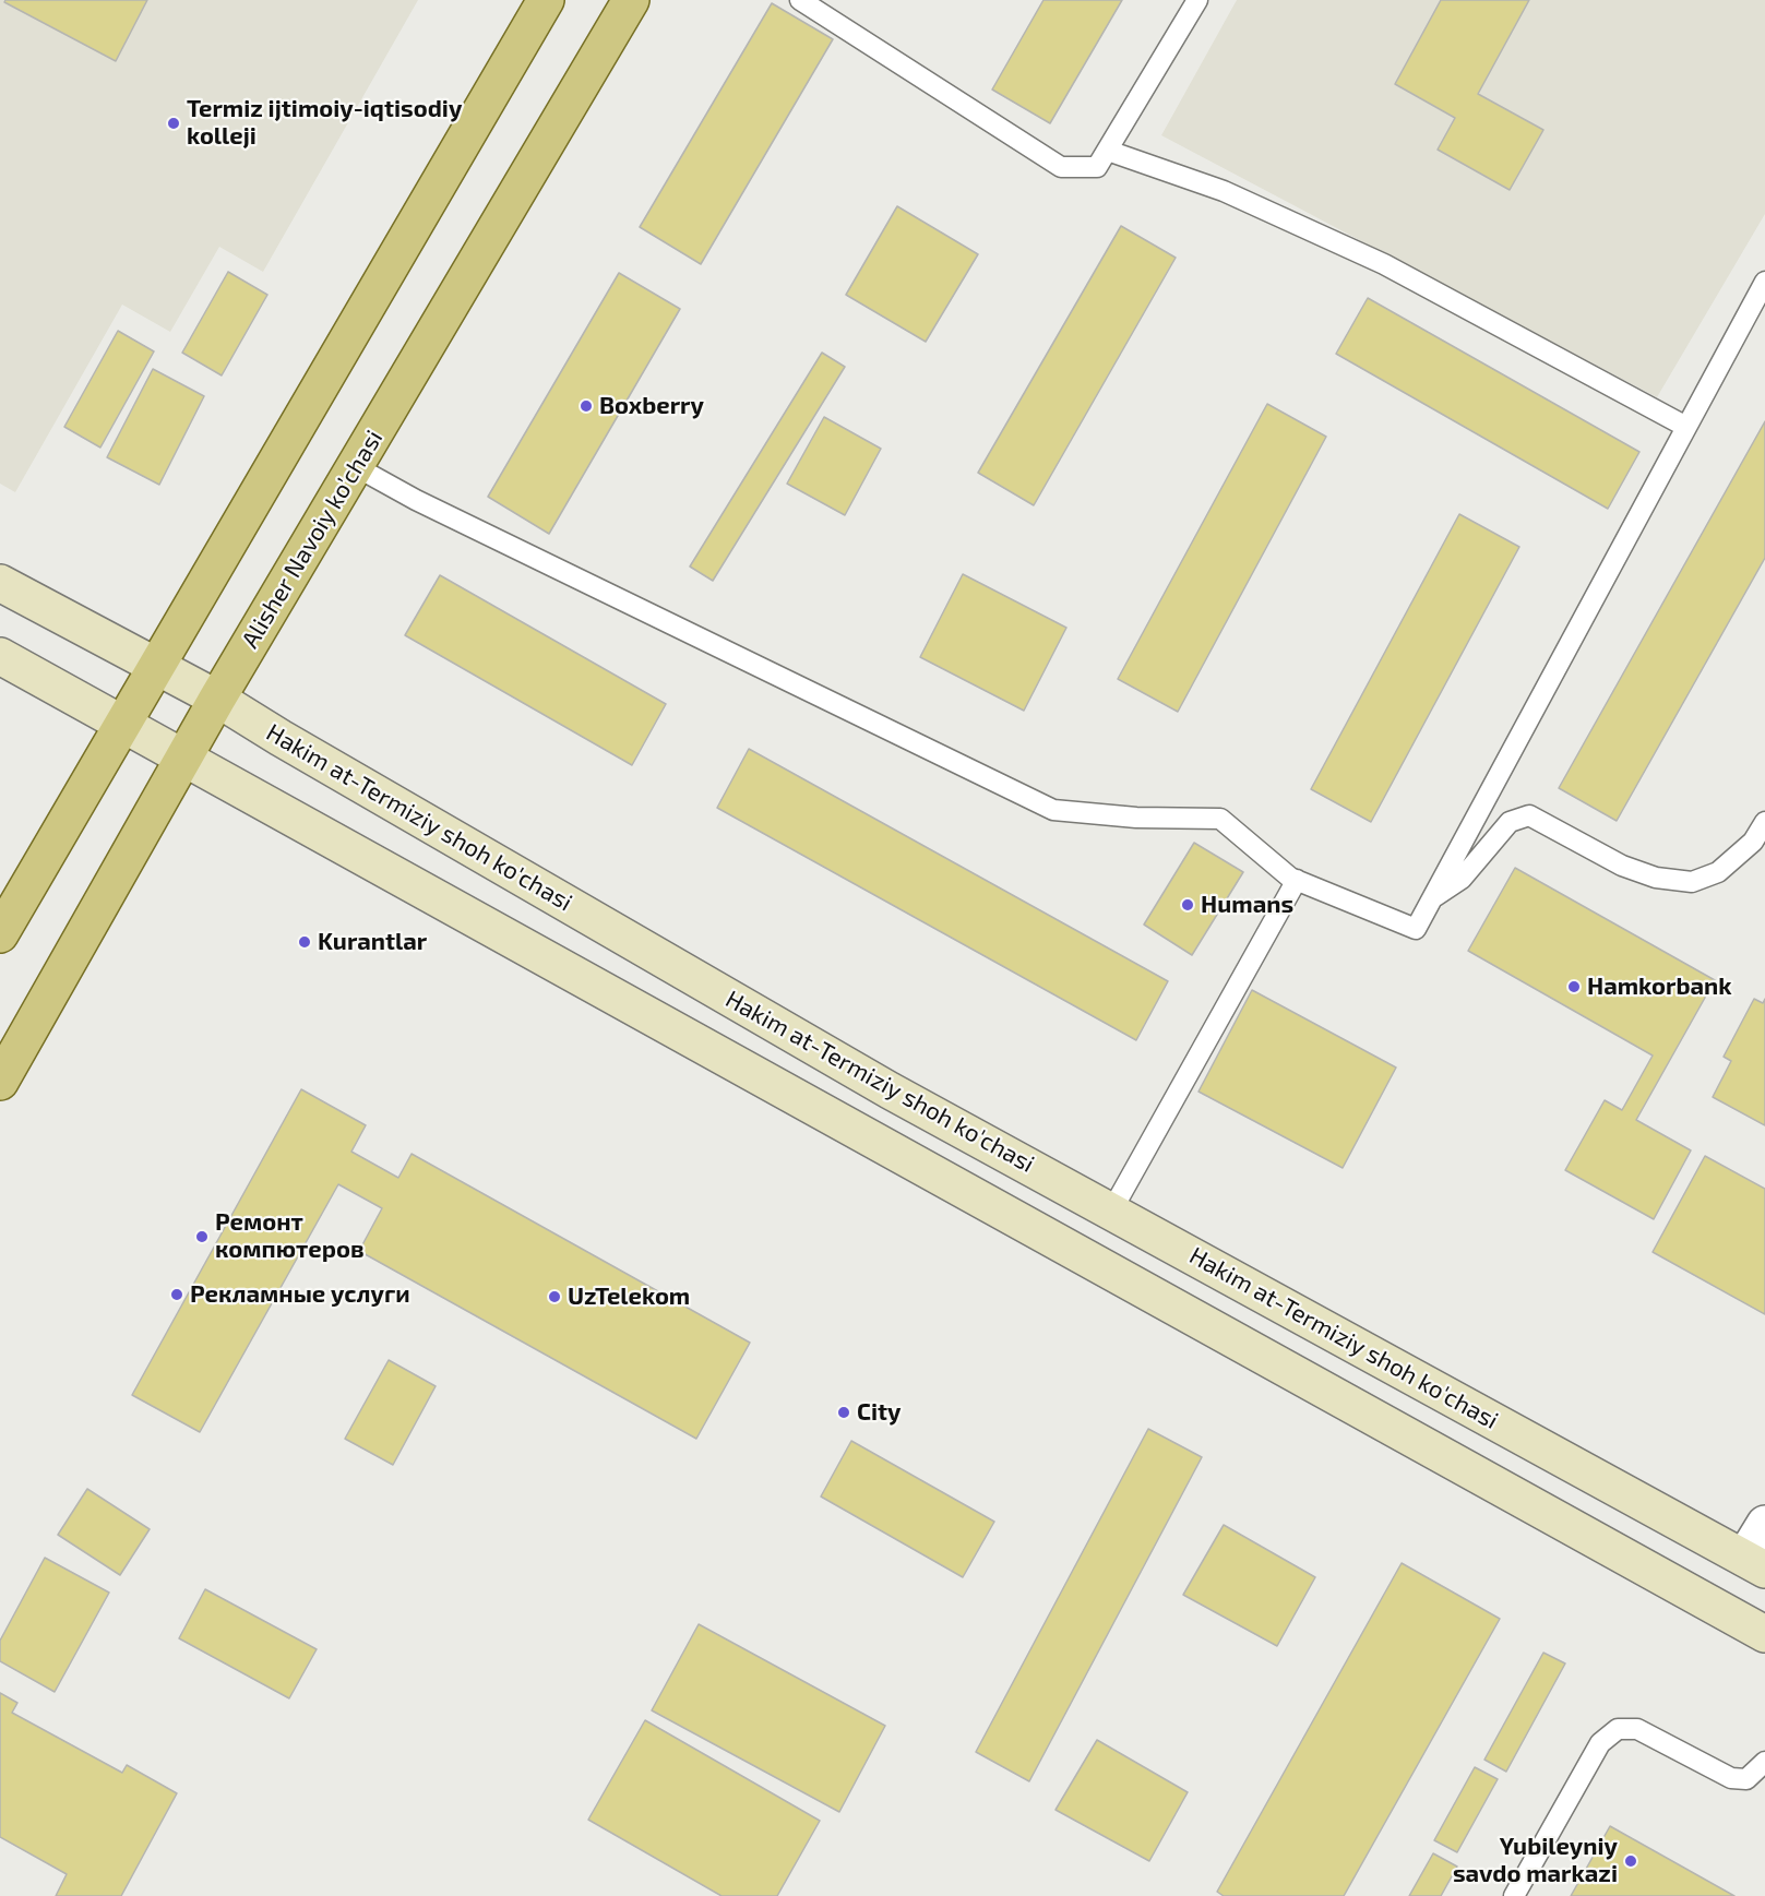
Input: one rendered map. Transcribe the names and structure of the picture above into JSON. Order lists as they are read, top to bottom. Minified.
{"streets":{"main road":["Alisher Navoiy ko’chasi","Hakim at-Termiziy shoh ko'chasi"]},"crossings":[["Alisher Navoiy ko’chasi","Hakim at-Termiziy shoh ko'chasi"]],"places":["Termiz ijtimoiy-iqtisodiy kolleji","Boxberry","Humans","Kurantlar","Hamkorbank","Ремонт компютеров","Рекламные услуги","UzTelekom","City","Yubileyniy savdo markazi"]}
